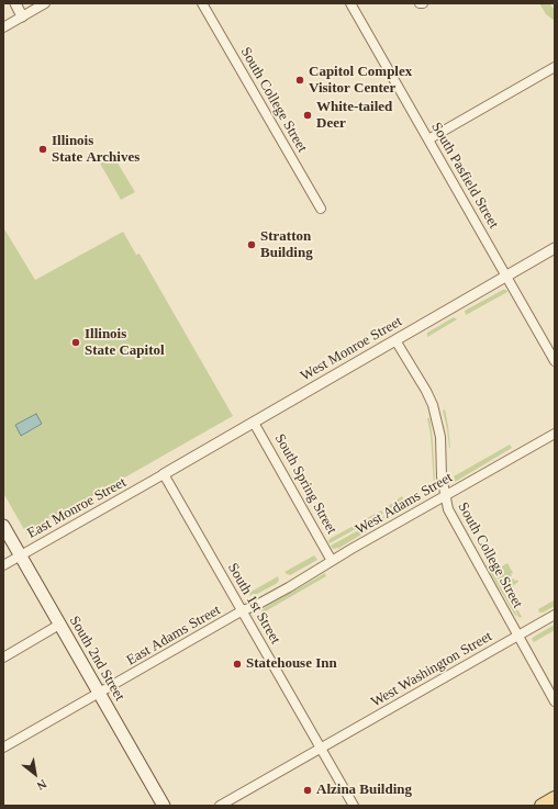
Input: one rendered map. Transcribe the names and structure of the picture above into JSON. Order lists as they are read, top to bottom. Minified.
{"streets":{"main road":["South 2nd Street"],"street":["South College Street","South Pasfield Street","West Monroe Street","South Spring Street","West Adams Street","East Monroe Street","South 1st Street","East Adams Street","West Washington Street"]},"crossings":[["South College Street","West Monroe Street"],["South College Street","West Adams Street"],["South College Street","West Washington Street"],["South Pasfield Street","West Monroe Street"],["West Monroe Street","South Spring Street"],["West Monroe Street","East Monroe Street"],["West Monroe Street","South 1st Street"],["South Spring Street","West Adams Street"],["West Adams Street","South 1st Street"],["West Adams Street","East Adams Street"],["East Monroe Street","South 1st Street"],["East Monroe Street","South 2nd Street"],["South 1st Street","East Adams Street"],["South 1st Street","West Washington Street"],["East Adams Street","South 2nd Street"]],"places":["Capitol Complex Visitor Center","White-tailed Deer","Illinois State Archives","Stratton Building","Illinois State Capitol","Statehouse Inn","Alzina Building"],"north":"bottom right"}
